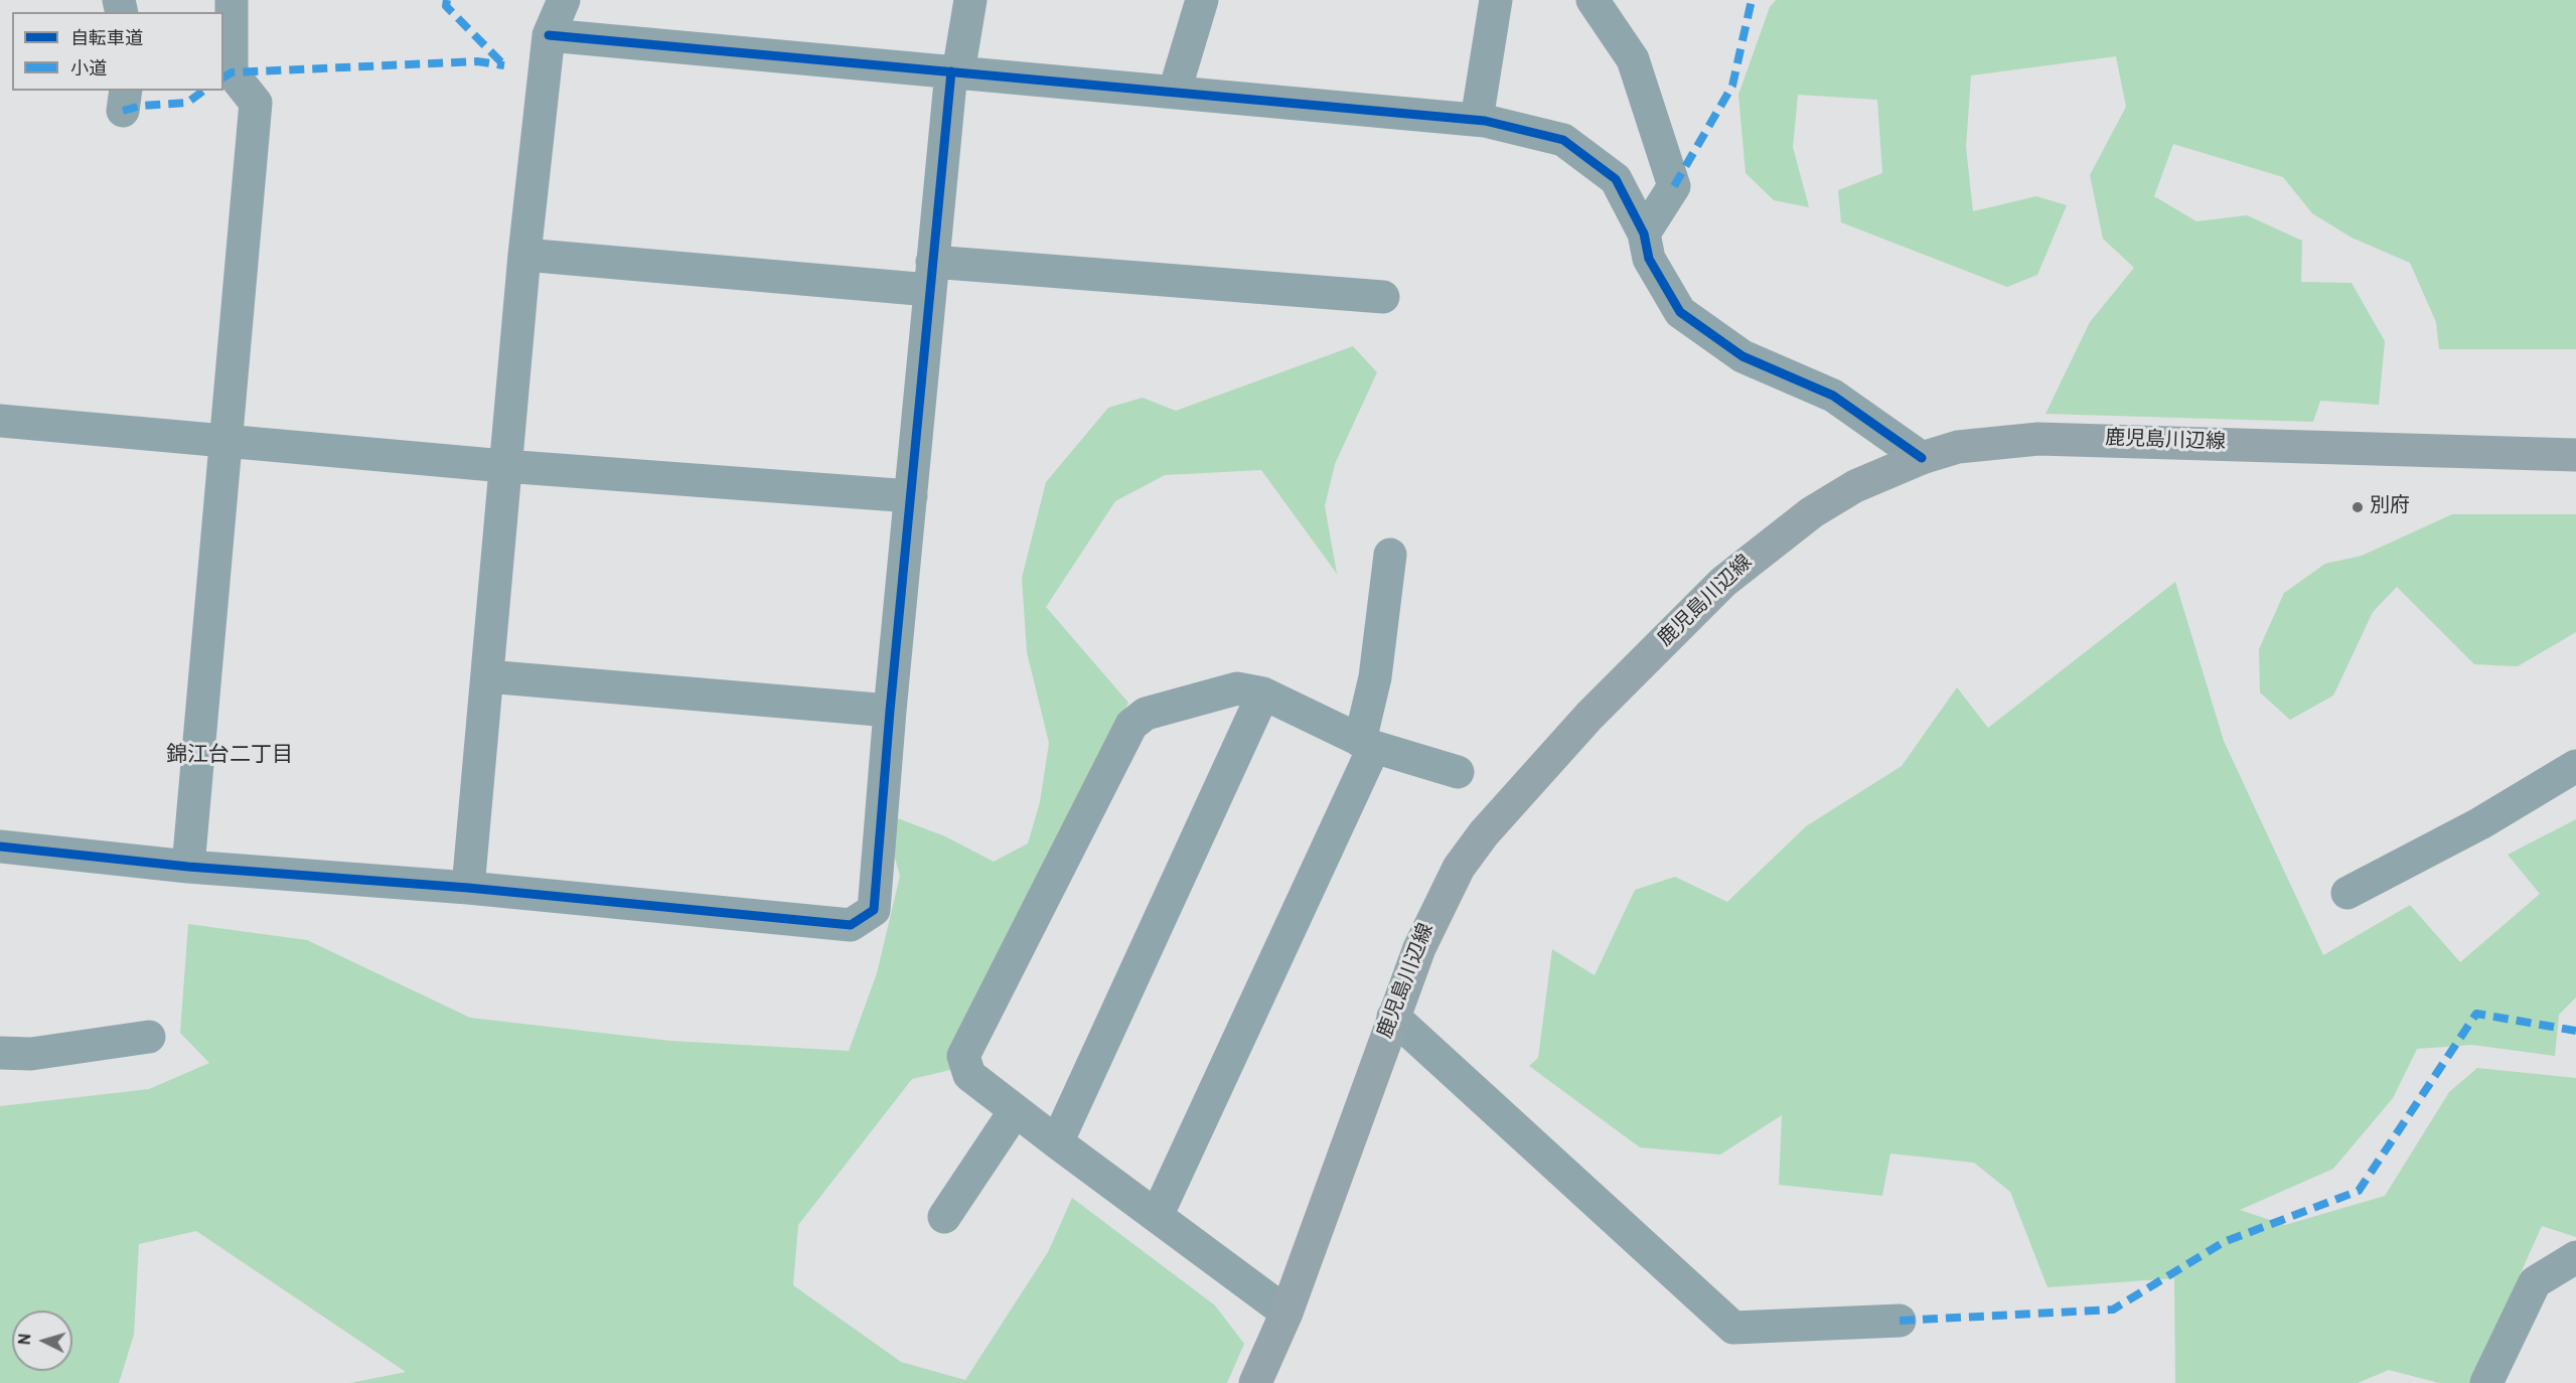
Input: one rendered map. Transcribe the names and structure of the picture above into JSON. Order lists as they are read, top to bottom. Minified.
{"streets":{"main road":["鹿児島川辺線"]},"districts":["錦江台二丁目"],"places":["別府"],"legend":["自転車道","小道"],"north":"left"}
